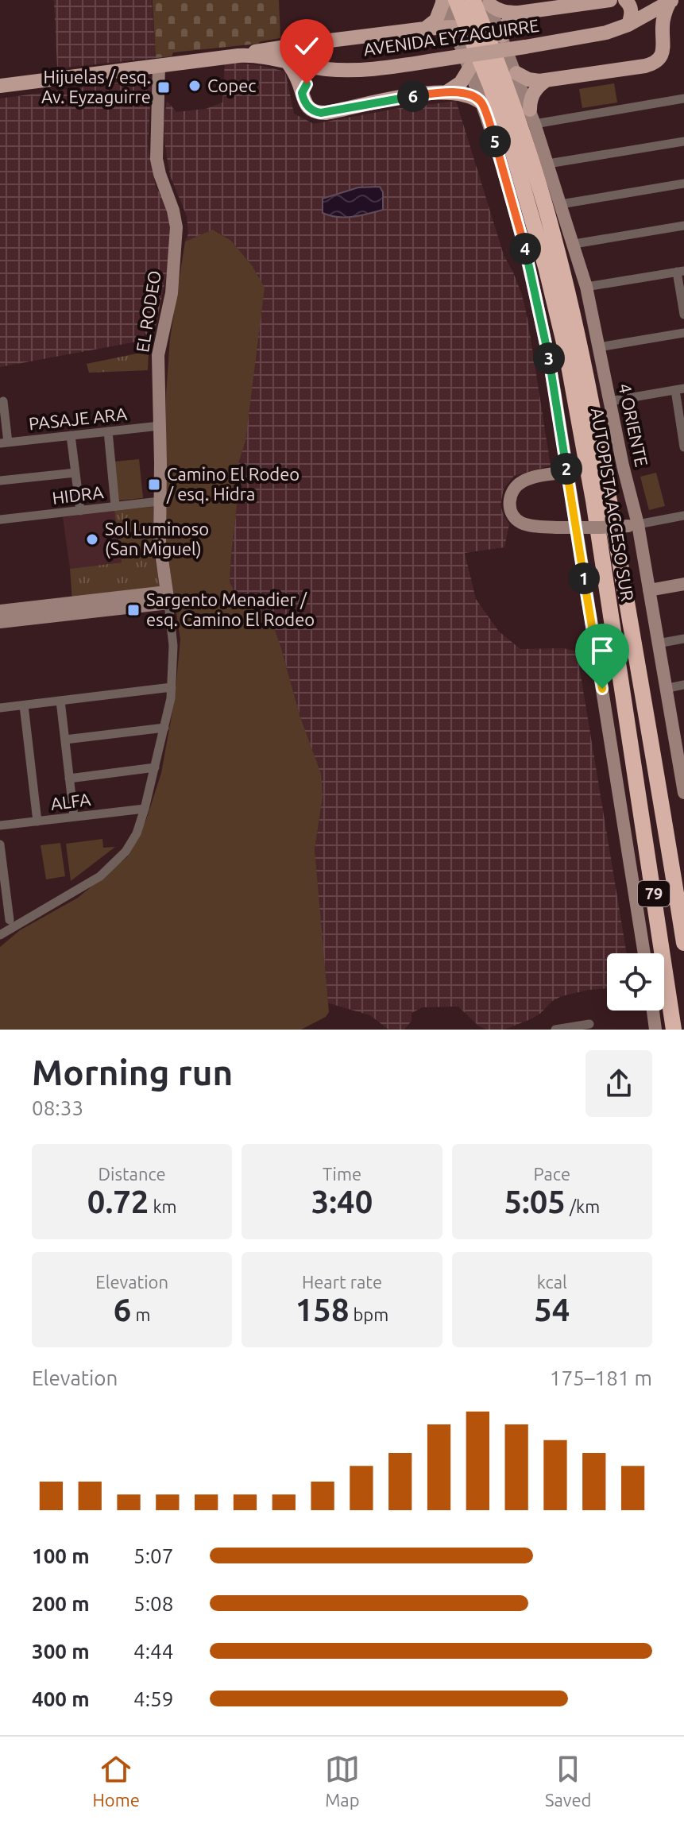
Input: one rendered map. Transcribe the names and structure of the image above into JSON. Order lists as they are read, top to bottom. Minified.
{"streets":{"highway":["AUTOPISTA ACCESO SUR","79"],"main road":["AVENIDA EYZAGUIRRE","EL RODEO","4 ORIENTE"],"street":["PASAJE ARA","HIDRA","ALFA"]},"crossings":[["AVENIDA EYZAGUIRRE","EL RODEO"],["EL RODEO","PASAJE ARA"],["EL RODEO","HIDRA"]],"places":{"other":["Copec","Sol Luminoso (San Miguel)"],"transit":["Hijuelas / esq. Av. Eyzaguirre","Camino El Rodeo / esq. Hidra","Sargento Menadier / esq. Camino El Rodeo"]},"page":{"pins":["6","5","4","3","2","1"],"heading":["Morning run","08:33"],"stats":[["Distance","0.72 km"],["Time","3:40"],["Pace","5:05 /km"],["Elevation","6 m"],["Heart rate","158 bpm"],["kcal","54"]],"chart":["Elevation","175–181 m"],"list":[{"name":"100 m","note":"5:07"},{"name":"200 m","note":"5:08"},{"name":"300 m","note":"4:44"},{"name":"400 m","note":"4:59"}],"tabs":["Home","Map","Saved"]}}
